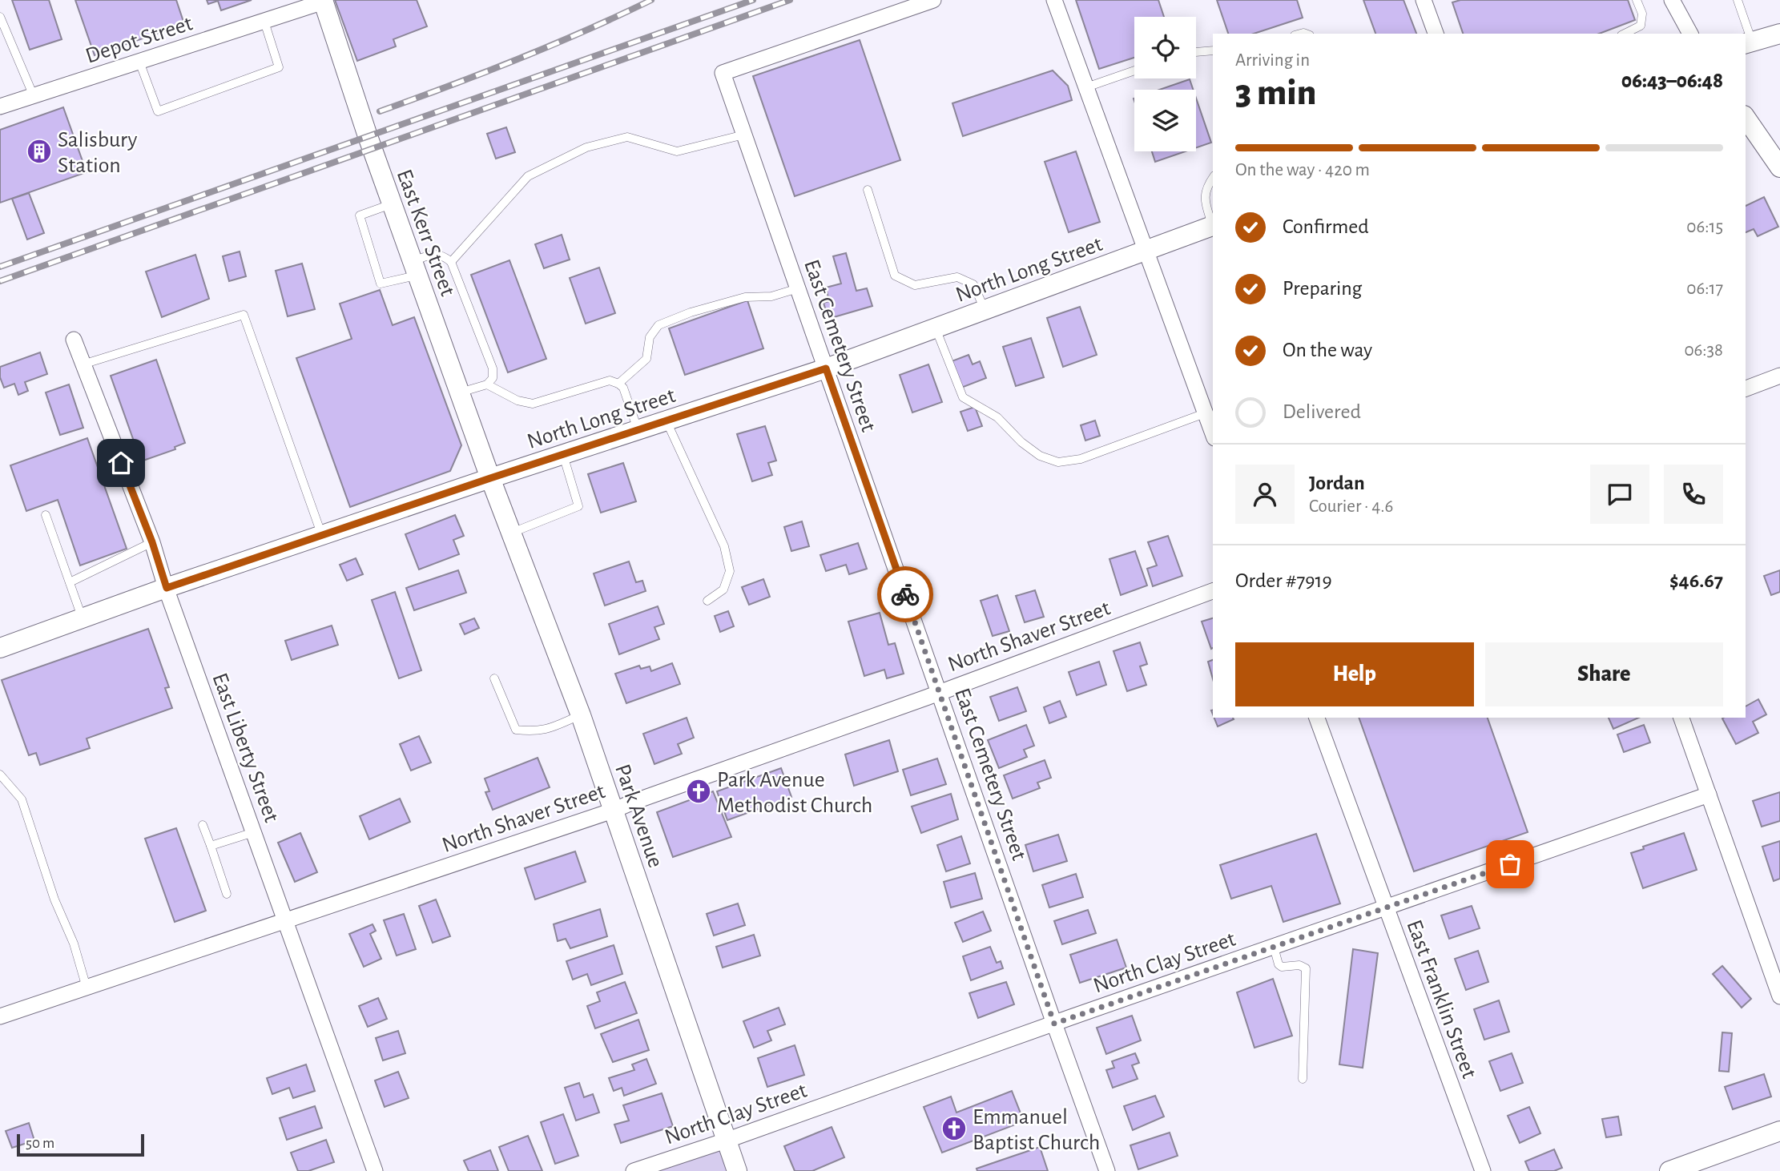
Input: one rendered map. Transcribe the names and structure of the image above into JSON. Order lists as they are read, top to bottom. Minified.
{"streets":{"street":["Depot Street","East Kerr Street","North Long Street","East Cemetery Street","North Shaver Street","East Liberty Street","Park Avenue","North Clay Street","East Franklin Street"]},"crossings":[["Depot Street","East Kerr Street"],["East Kerr Street","North Long Street"],["East Kerr Street","Park Avenue"],["North Long Street","East Cemetery Street"],["North Long Street","East Liberty Street"],["North Long Street","Park Avenue"],["East Cemetery Street","North Shaver Street"],["East Cemetery Street","North Clay Street"],["North Shaver Street","East Liberty Street"],["North Shaver Street","Park Avenue"],["Park Avenue","North Clay Street"],["North Clay Street","East Franklin Street"]],"places":{"building":["Salisbury Station"],"church":["Park Avenue Methodist Church","Emmanuel Baptist Church"]},"scale_bar":"50 m","page":{"heading":["3 min","Arriving in","06:43–06:48"],"panel":["Jordan","Courier · 4.6","Order #7919","$46.67"],"bar":"On the way · 420 m","list":[["Confirmed","06:15"],["Preparing","06:17"],["On the way","06:38"],"Delivered"],"buttons":["Help","Share"],"scale":"50 m"}}
